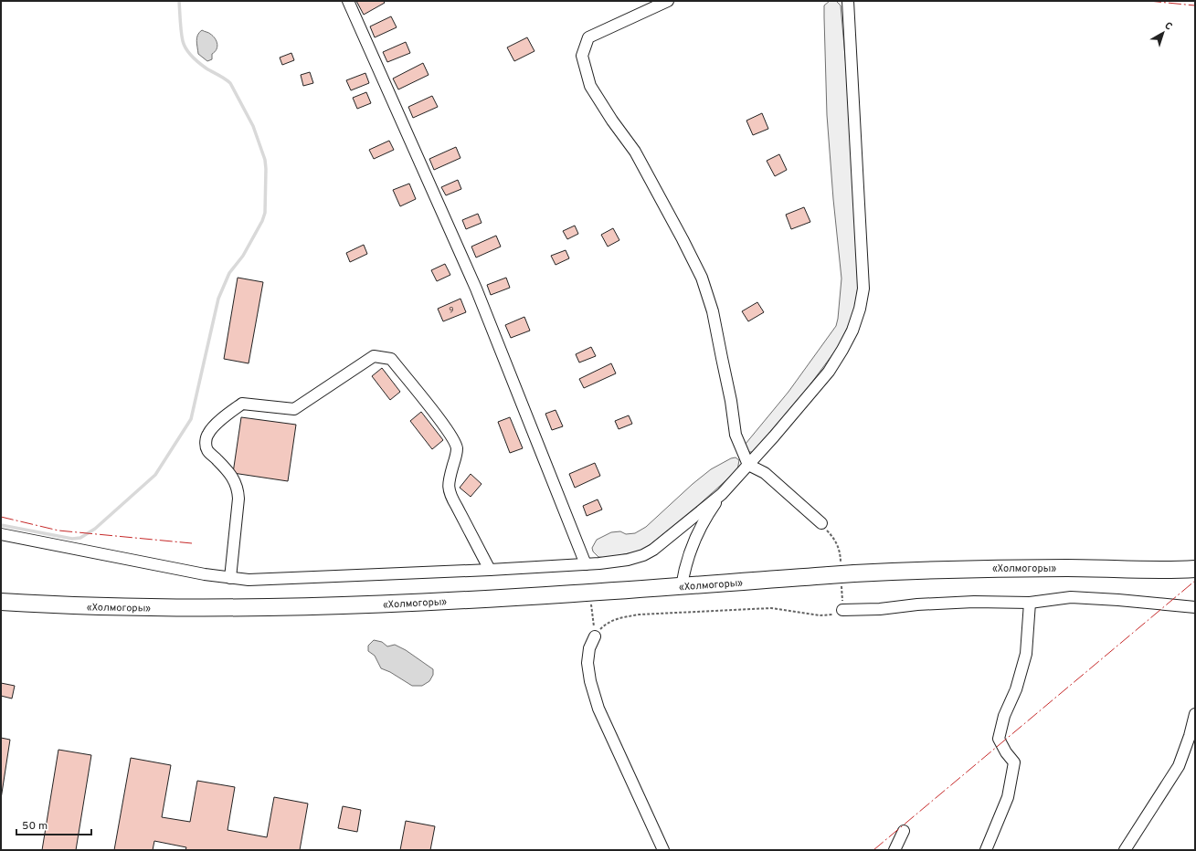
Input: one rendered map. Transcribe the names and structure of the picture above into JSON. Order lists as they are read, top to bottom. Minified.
{"streets":{"highway":["«Холмогоры»"]},"house_numbers":["9"],"scale_bar":"50 m","north":"top right"}
